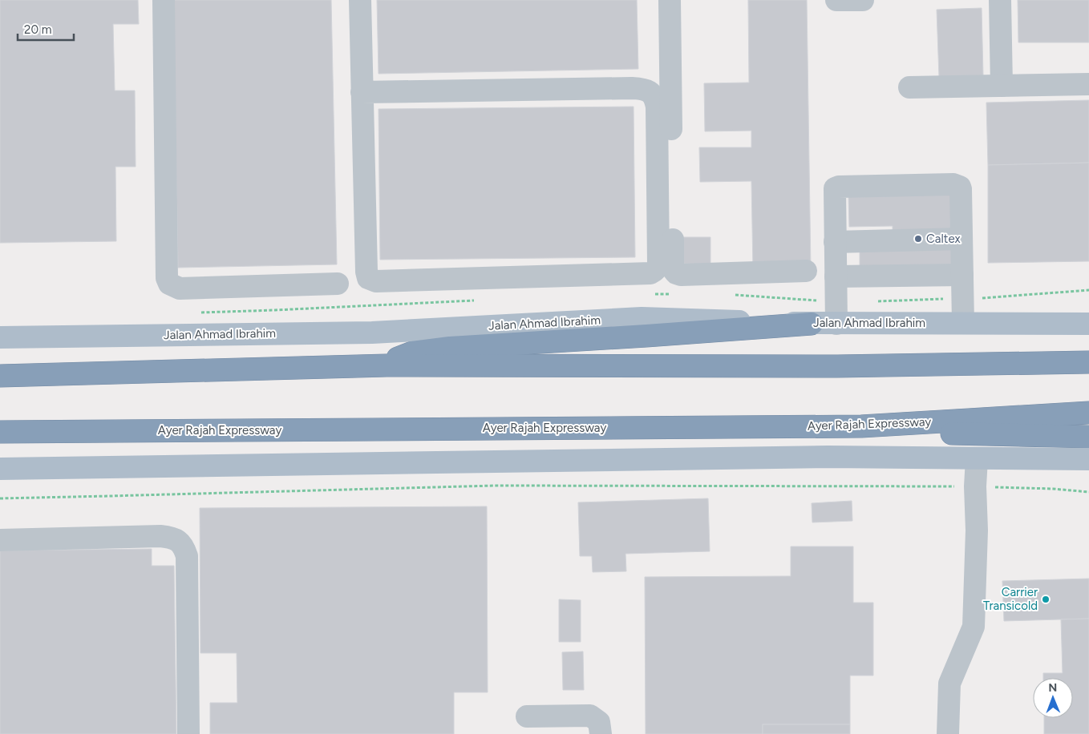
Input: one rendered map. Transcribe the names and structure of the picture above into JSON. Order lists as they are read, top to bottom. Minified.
{"streets":{"highway":["Ayer Rajah Expressway"],"main road":["Jalan Ahmad Ibrahim"]},"places":["Caltex","Carrier Transicold"],"scale_bar":"20 m","north":"top"}
